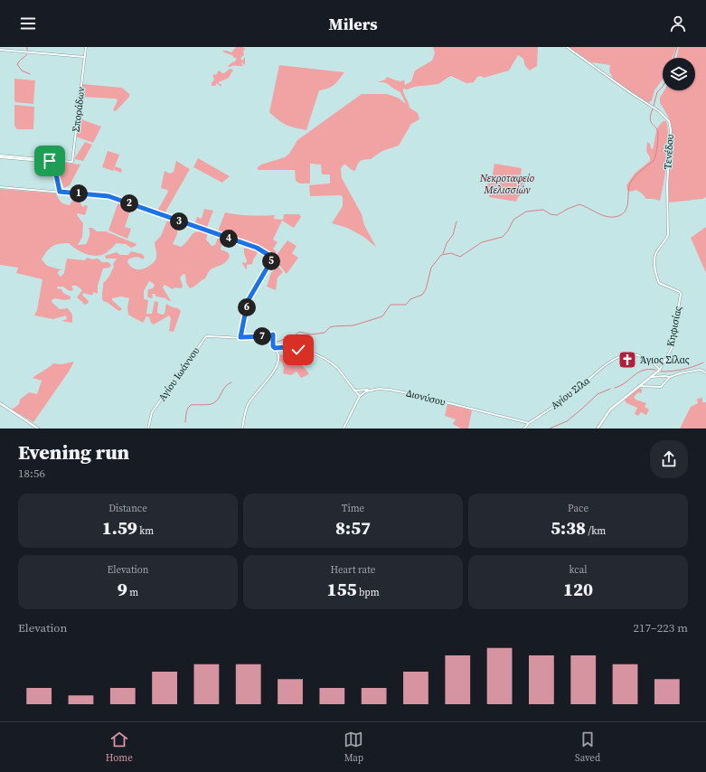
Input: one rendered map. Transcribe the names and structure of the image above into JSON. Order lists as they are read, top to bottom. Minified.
{"streets":{"main road":["Κηφισίας"],"street":["Σποράδων","Τενέδου","Αγίου Ιωάννου","Αγίου Σίλα","Διονύσου"]},"crossings":[["Τενέδου","Κηφισίας"],["Κηφισίας","Αγίου Σίλα"],["Αγίου Σίλα","Διονύσου"]],"parks":["Νεκροταφείο Μελισσίών"],"places":{"church":["Άγιος Σίλας"]},"page":{"header":"Milers","pins":["1","2","3","4","5","6","7"],"heading":["Evening run","18:56"],"stats":[["Distance","1.59 km"],["Time","8:57"],["Pace","5:38 /km"],["Elevation","9 m"],["Heart rate","155 bpm"],["kcal","120"]],"chart":["Elevation","217–223 m"],"tabs":["Home","Map","Saved"]}}
